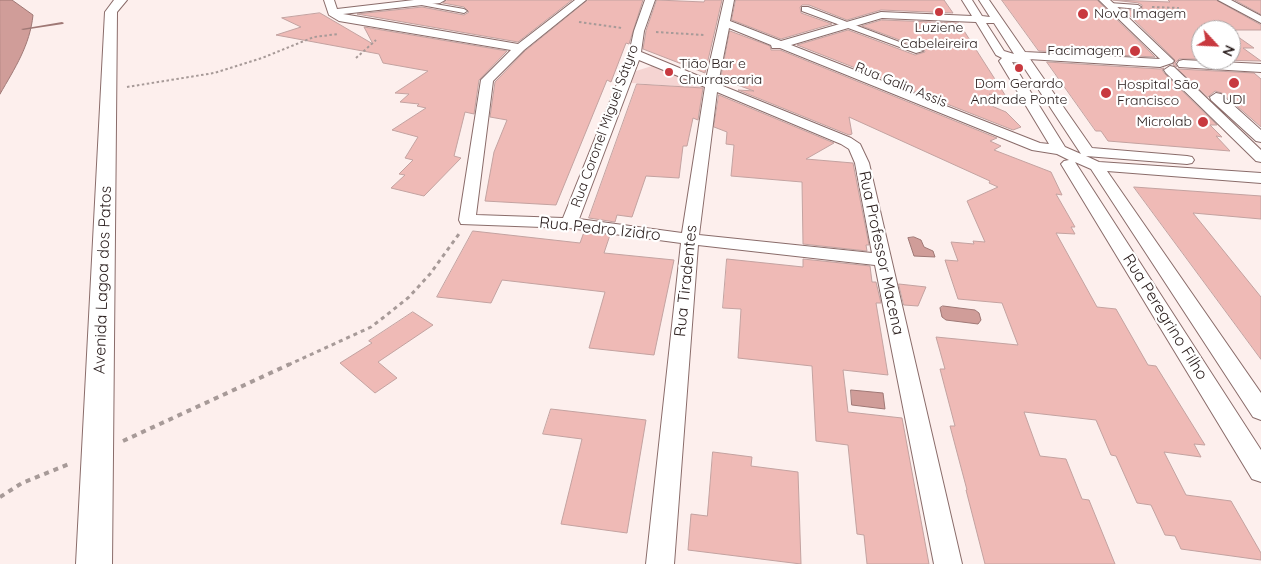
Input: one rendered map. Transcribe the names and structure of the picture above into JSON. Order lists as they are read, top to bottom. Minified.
{"streets":{"street":["Rua Galin Assis","Rua Coronel Miguel Sátyro","Rua Pedro Izidro","Rua Professor Macena","Avenida Lagoa dos Patos","Rua Tiradentes","Rua Peregrino Filho"]},"crossings":[["Rua Galin Assis","Rua Tiradentes"],["Rua Galin Assis","Rua Peregrino Filho"],["Rua Coronel Miguel Sátyro","Rua Pedro Izidro"],["Rua Coronel Miguel Sátyro","Rua Professor Macena"],["Rua Pedro Izidro","Rua Professor Macena"],["Rua Pedro Izidro","Rua Tiradentes"],["Rua Professor Macena","Rua Tiradentes"]],"places":["Luziene Cabeleireira","Nova Imagem","Facimagem","Dom Gerardo Andrade Ponte","Tião Bar e Churrascaria","UDI","Hospital São Francisco","Microlab"],"north":"bottom right"}
